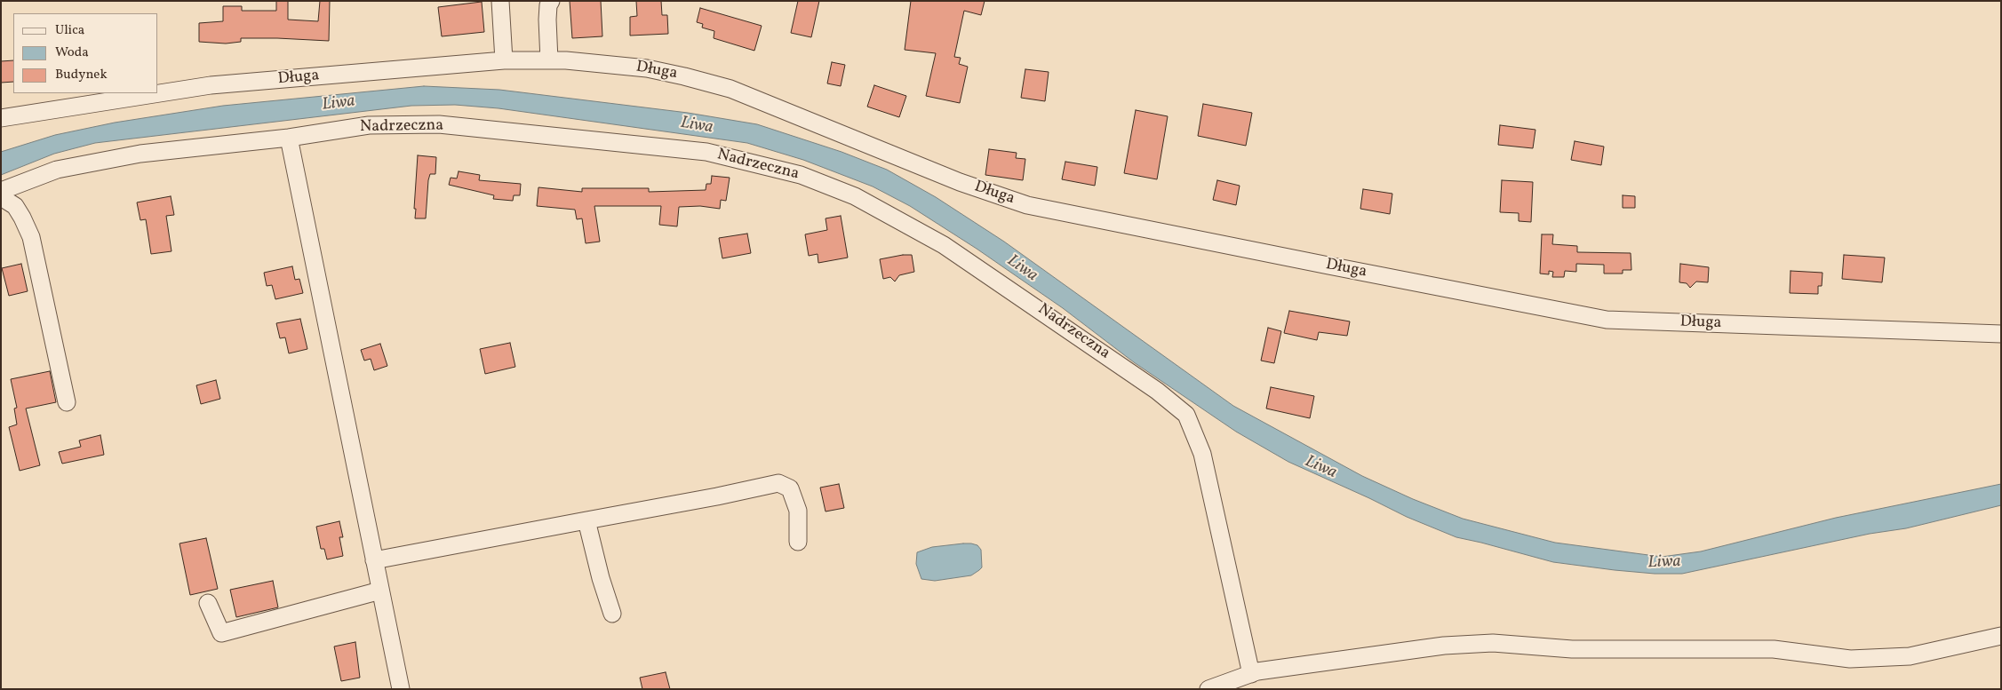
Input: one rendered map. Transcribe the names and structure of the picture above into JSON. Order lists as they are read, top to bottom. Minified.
{"streets":{"street":["Długa","Nadrzeczna"]},"water":["Liwa"],"legend":["Ulica","Woda","Budynek"]}
